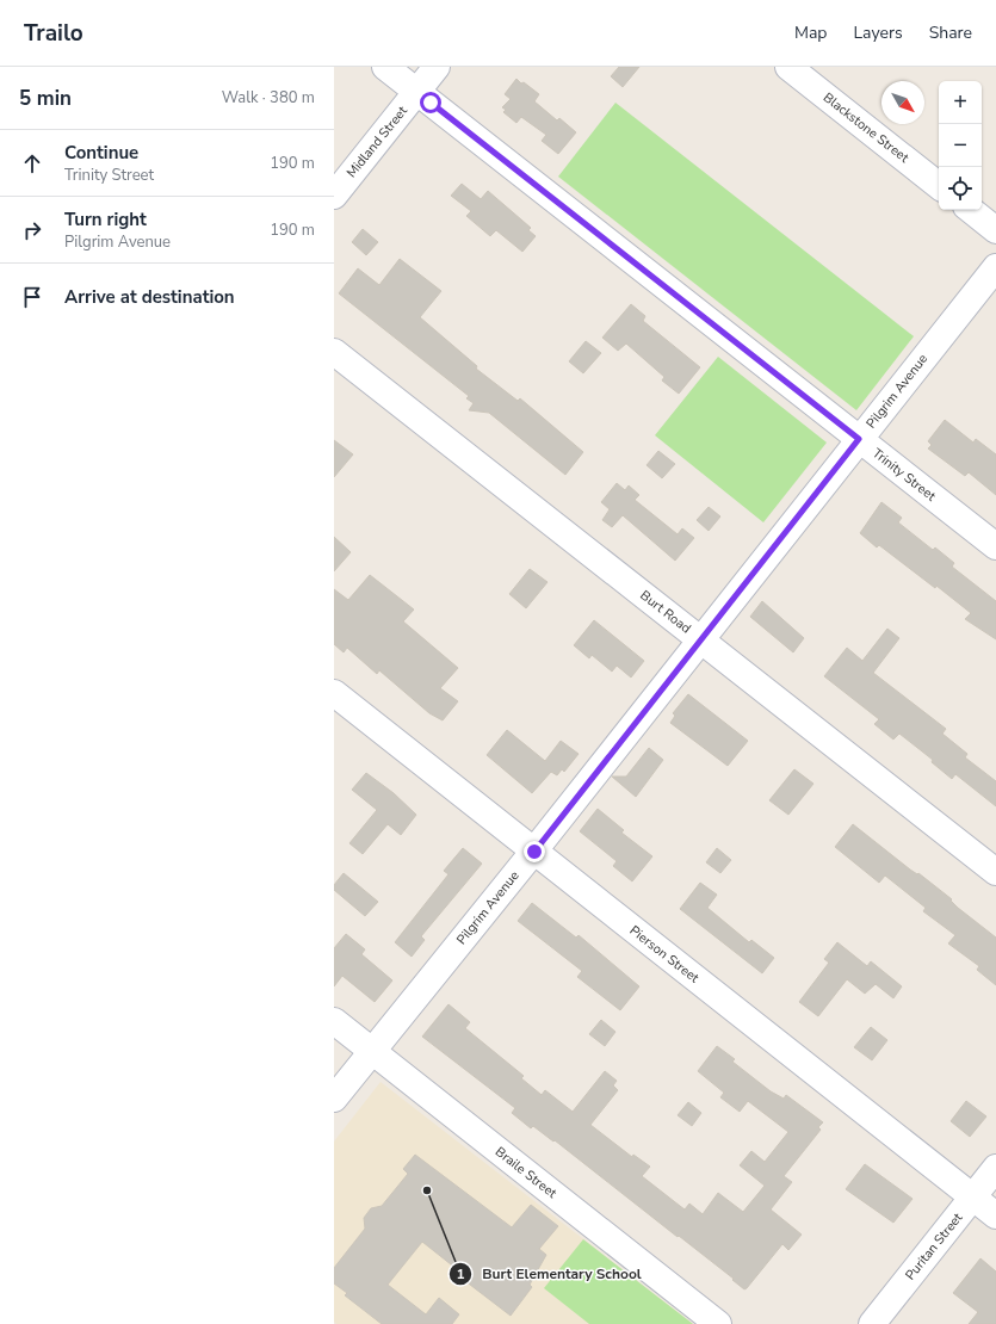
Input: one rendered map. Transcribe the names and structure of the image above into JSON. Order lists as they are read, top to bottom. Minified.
{"streets":{"street":["Blackstone Street","Midland Street","Pilgrim Avenue","Trinity Street","Burt Road","Pierson Street","Braile Street","Puritan Street"]},"crossings":[["Midland Street","Trinity Street"],["Pilgrim Avenue","Trinity Street"],["Pilgrim Avenue","Burt Road"],["Pilgrim Avenue","Pierson Street"],["Pilgrim Avenue","Braile Street"],["Pierson Street","Puritan Street"]],"places":["Burt Elementary School"],"north":"bottom right","page":{"header":"Trailo","nav":["Map","Layers","Share"],"heading":["5 min","Walk · 380 m"],"map_buttons":["+","−"],"list":[["Continue","Trinity Street","190 m"],["Turn right","Pilgrim Avenue","190 m"],"Arrive at destination"]}}
